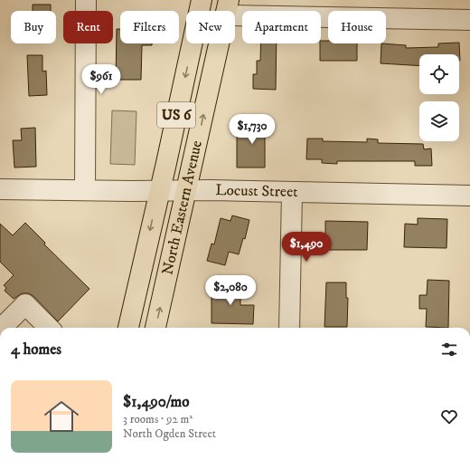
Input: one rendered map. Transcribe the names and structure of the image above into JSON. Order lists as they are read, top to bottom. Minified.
{"streets":{"main road":["US 6","North Eastern Avenue"],"street":["Locust Street"]},"crossings":[["Locust Street","North Eastern Avenue"]],"page":{"chip":["Buy","Rent","Filters","New","Apartment","House"],"price":["$961","$1,730","$1,490","$2,080"],"heading":"4 homes","list":[{"name":"$1,490/mo","note":"3 rooms · 92 m² · North Ogden Street"}]}}
